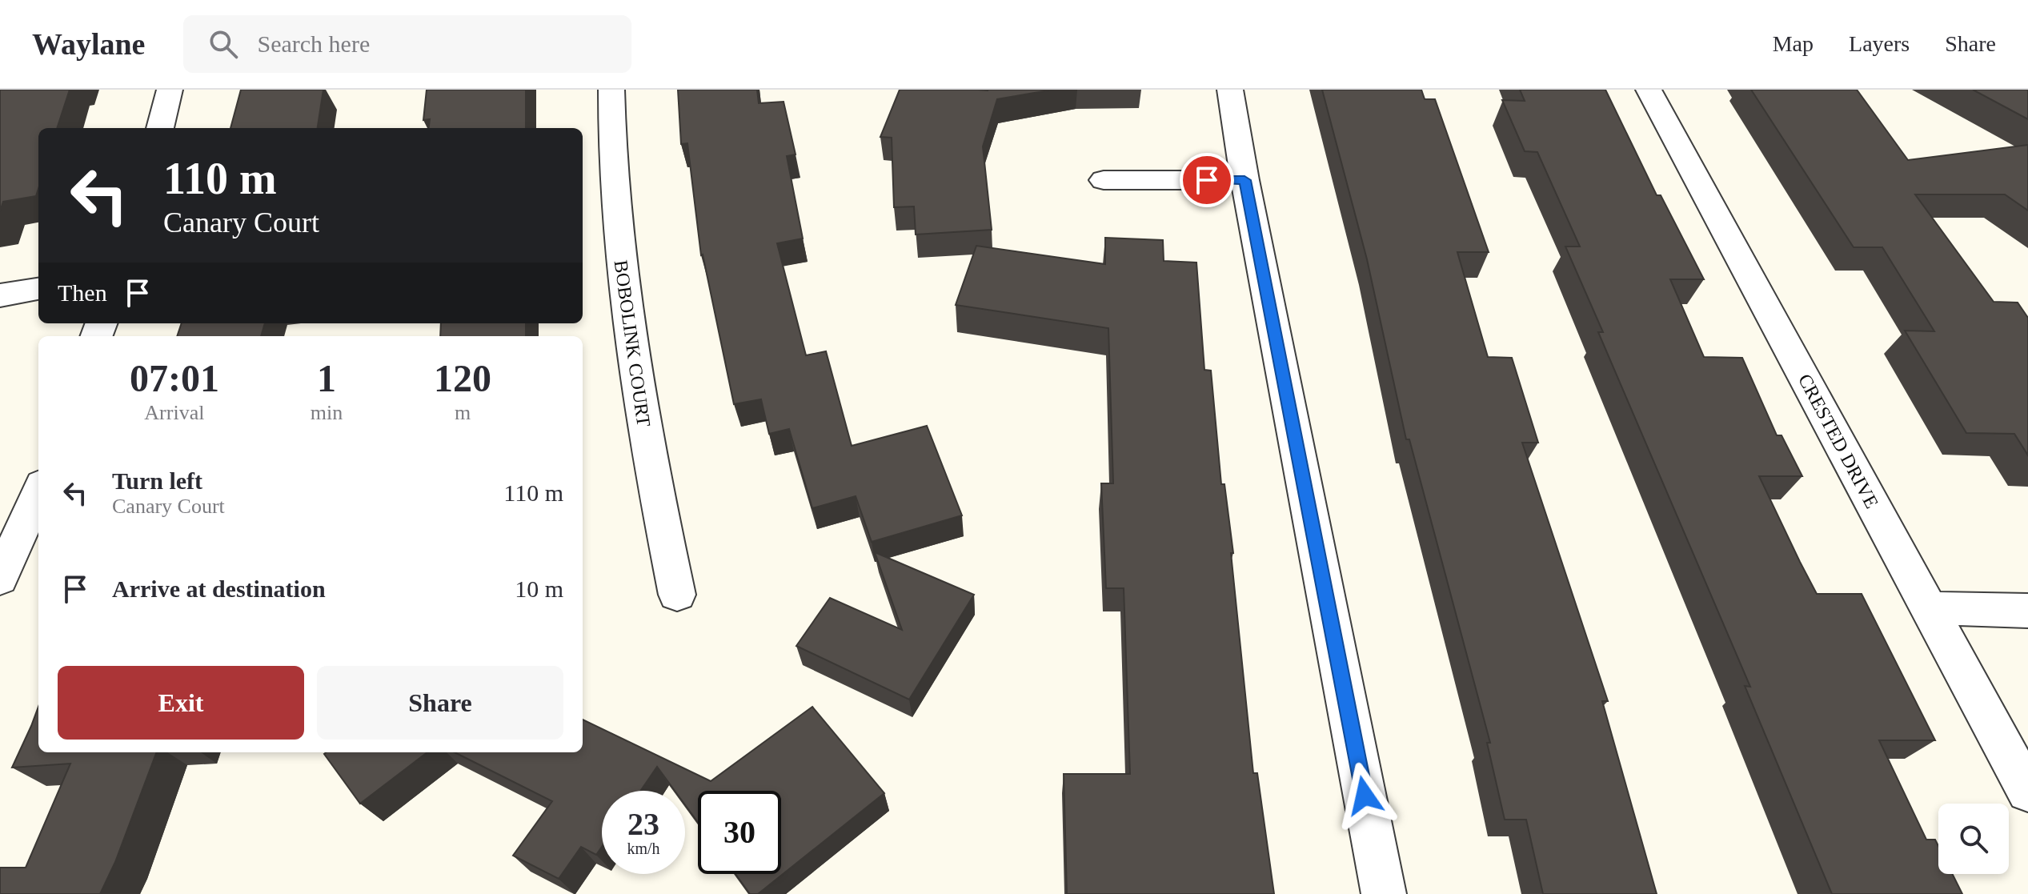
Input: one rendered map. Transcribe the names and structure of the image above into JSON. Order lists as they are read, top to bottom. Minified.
{"streets":{"street":["BOBOLINK COURT","CRESTED DRIVE"]},"page":{"header":"Waylane","search":"Search here","nav":["Map","Layers","Share"],"turn":["110 m","Canary Court"],"then":"Then","eta":["07:01","Arrival","1","min","120","m"],"list":[{"name":"Turn left","note":"Canary Court","value":"110 m"},{"name":"Arrive at destination","value":"10 m"}],"buttons":["Exit","Share"],"speed":"23 km/h","limit":"30"}}
